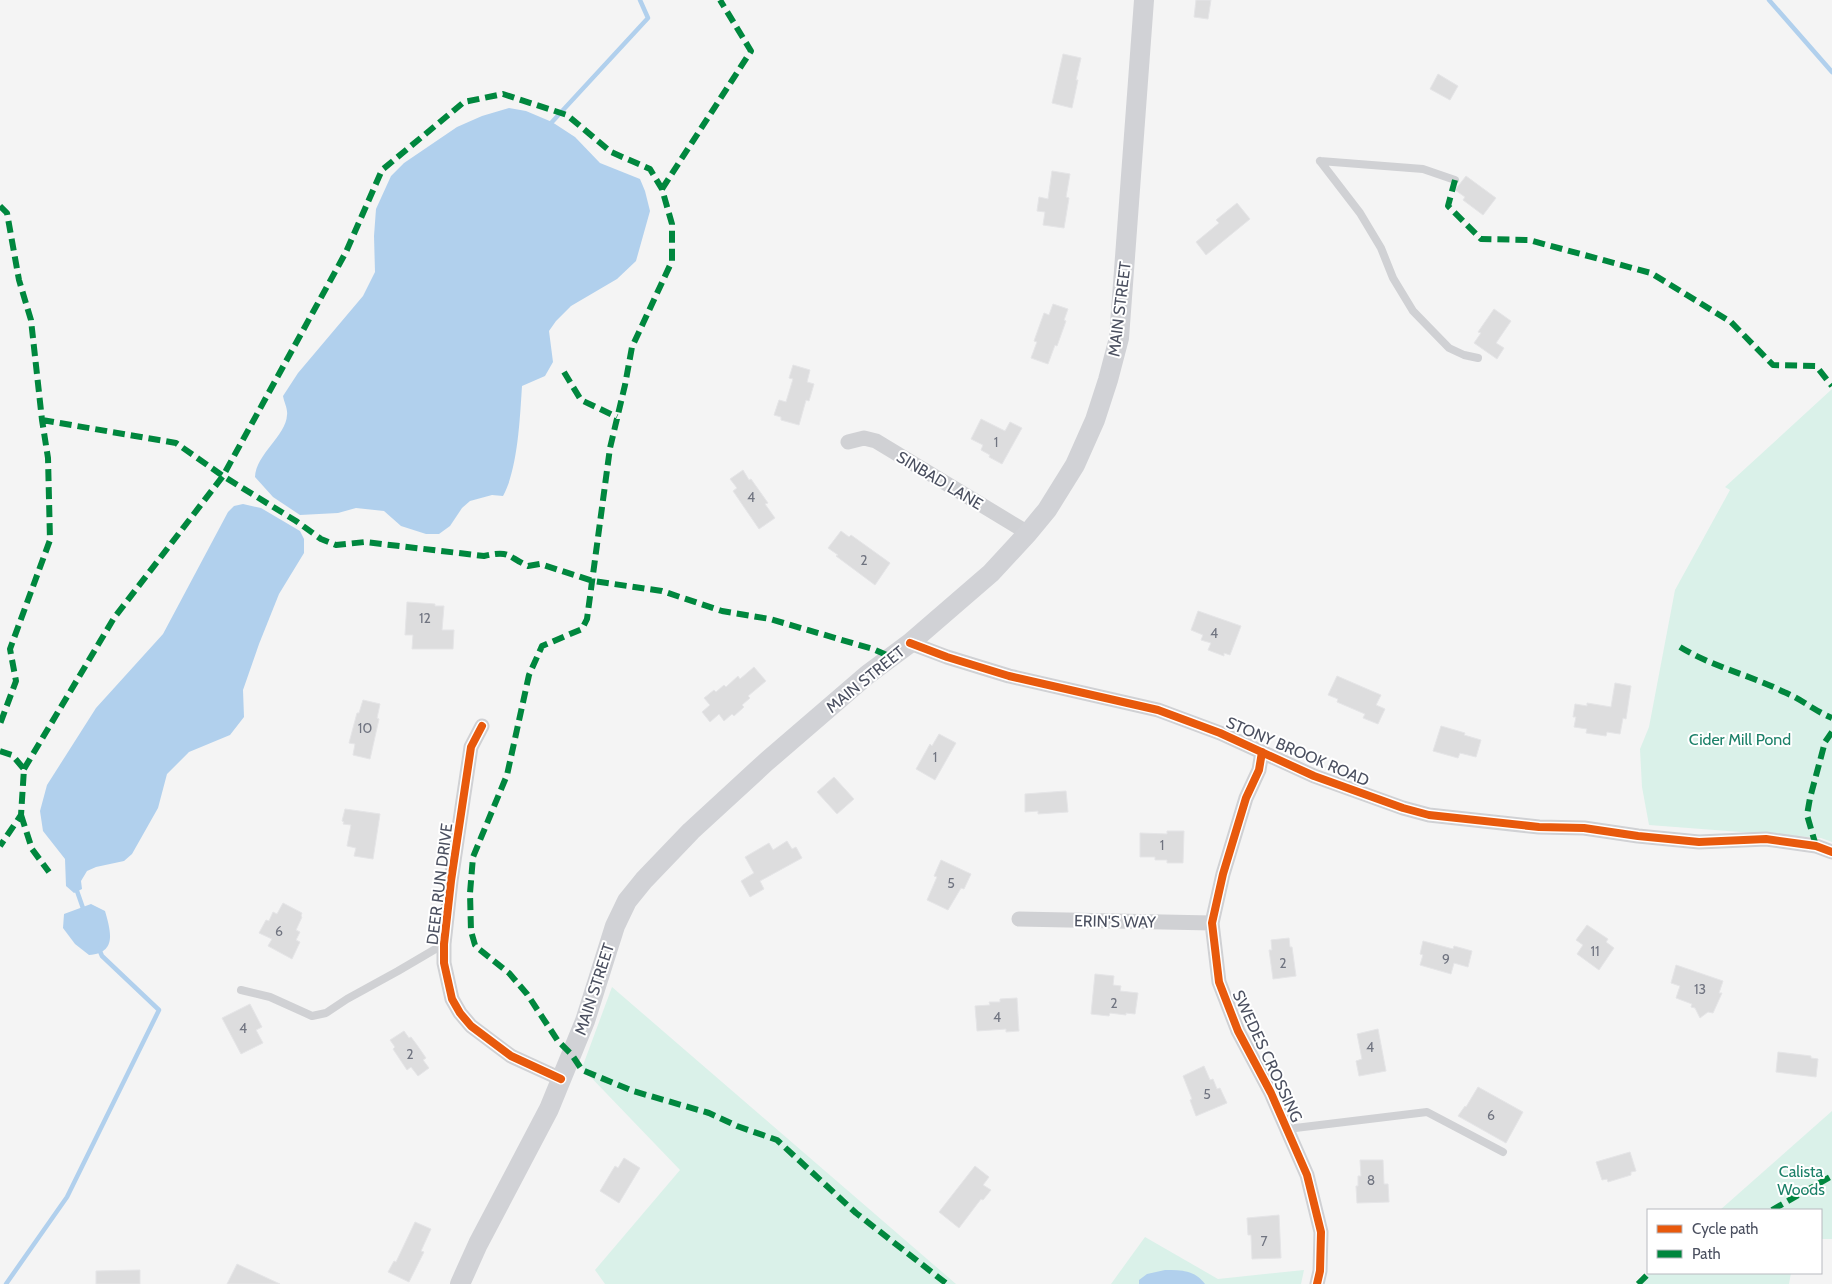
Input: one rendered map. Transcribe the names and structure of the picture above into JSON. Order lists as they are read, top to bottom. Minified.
{"streets":{"main road":["MAIN STREET"],"street":["SINBAD LANE","STONY BROOK ROAD","DEER RUN DRIVE","ERIN'S WAY","SWEDES CROSSING"]},"crossings":[["MAIN STREET","SINBAD LANE"],["MAIN STREET","STONY BROOK ROAD"],["MAIN STREET","DEER RUN DRIVE"],["STONY BROOK ROAD","SWEDES CROSSING"],["ERIN'S WAY","SWEDES CROSSING"]],"parks":["Cider Mill Pond","Calista Woods"],"house_numbers":["1","4","2","12","4","10","1","1","5","6","11","9","2","13","2","4","4","4","2","5","6","8","7"],"legend":["Cycle path","Path"]}
